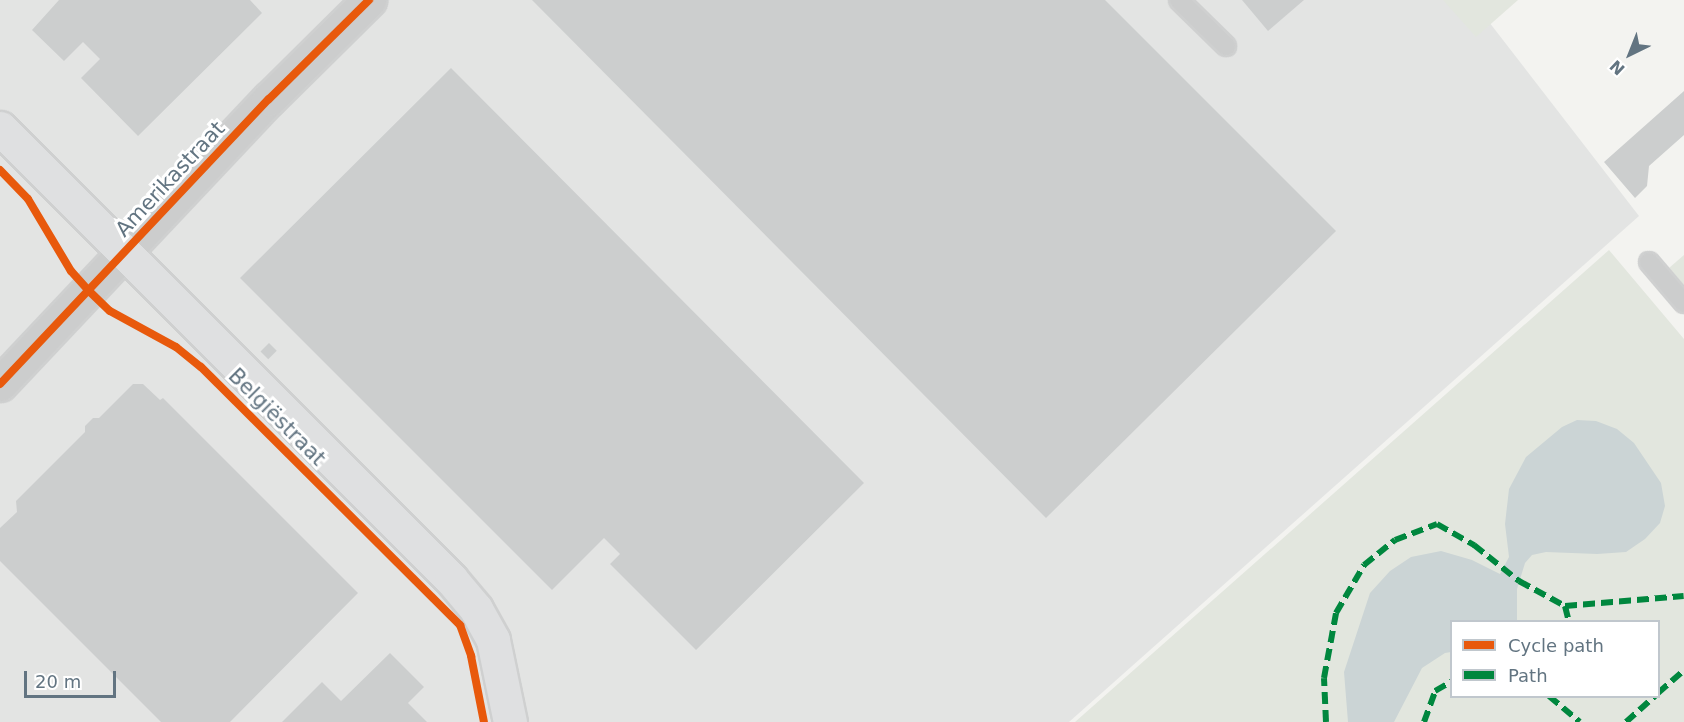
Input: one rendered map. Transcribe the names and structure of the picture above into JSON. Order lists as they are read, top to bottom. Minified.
{"streets":{"main road":["Belgiëstraat"],"street":["Amerikastraat"]},"crossings":[["Amerikastraat","Belgiëstraat"]],"legend":["Cycle path","Path"],"scale_bar":"20 m","north":"bottom left"}
